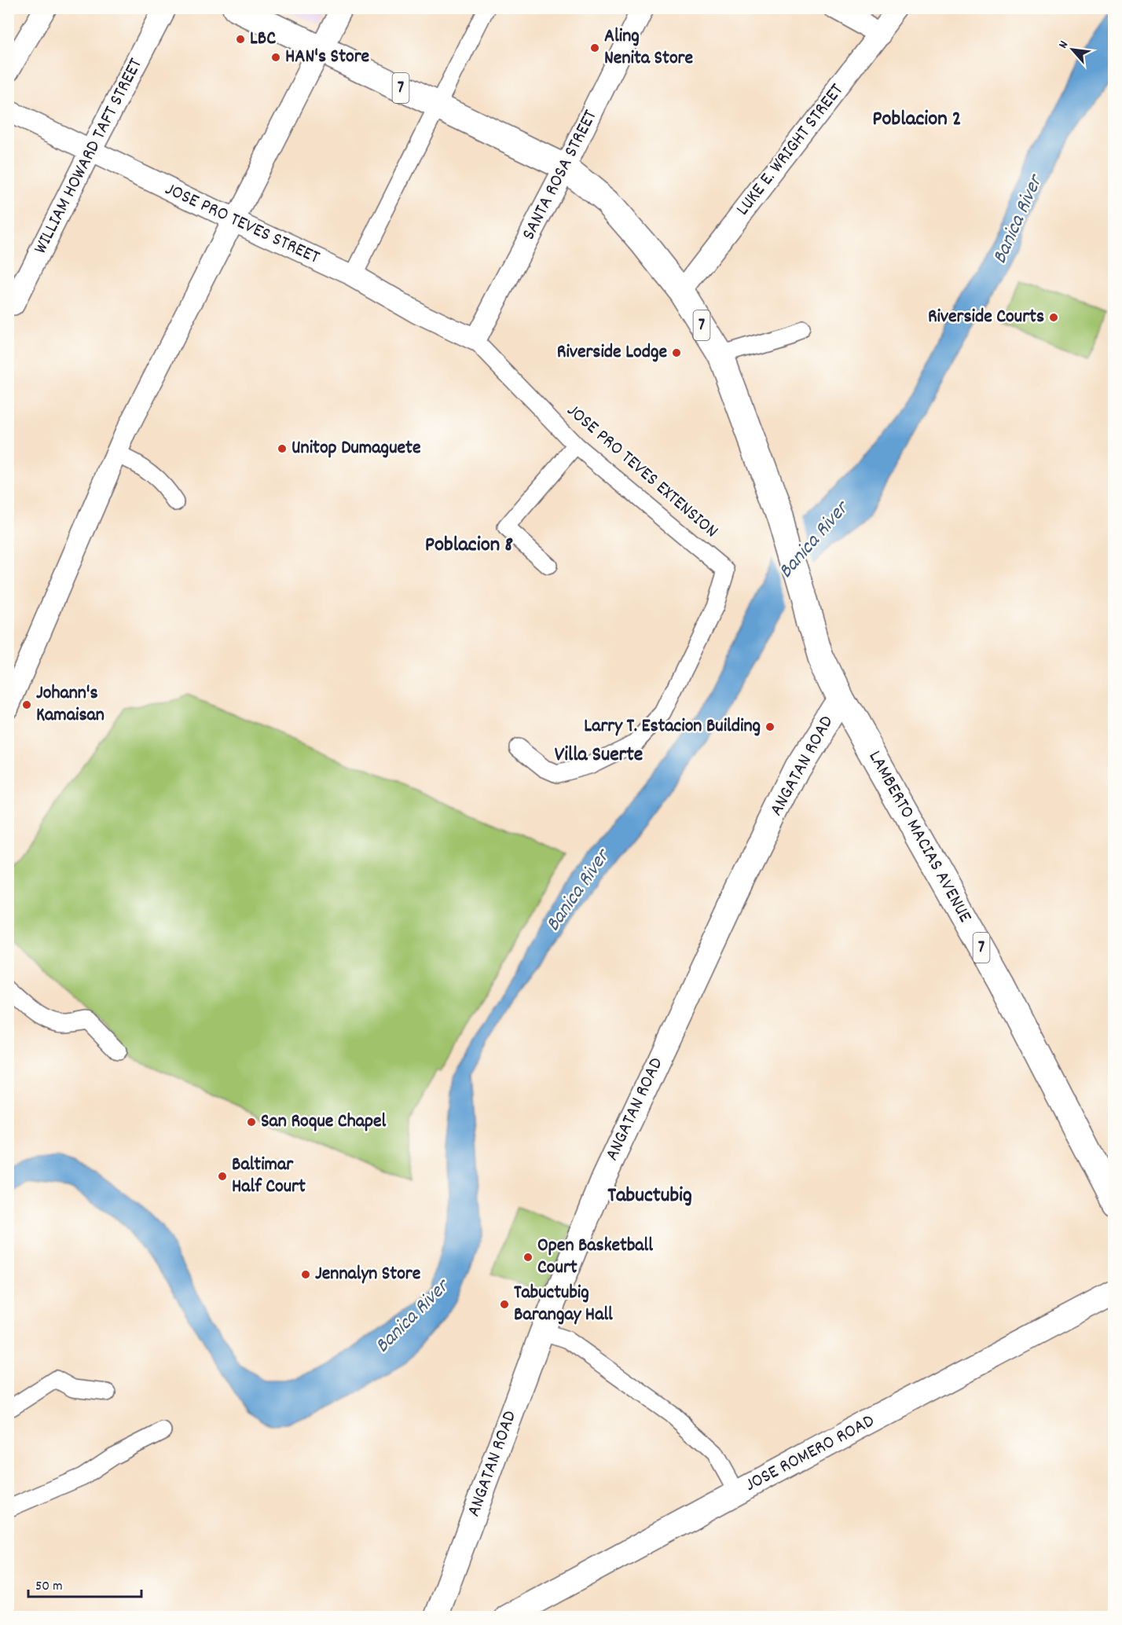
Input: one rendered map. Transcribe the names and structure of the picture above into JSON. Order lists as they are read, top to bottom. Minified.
{"streets":{"main road":["7","ANGATAN ROAD","LAMBERTO MACIAS AVENUE","JOSE ROMERO ROAD"],"street":["LUKE E. WRIGHT STREET","WILLIAM HOWARD TAFT STREET","SANTA ROSA STREET","JOSE PRO TEVES STREET","JOSE PRO TEVES EXTENSION"]},"crossings":[["7","LUKE E. WRIGHT STREET"],["7","SANTA ROSA STREET"],["7","ANGATAN ROAD"],["7","LAMBERTO MACIAS AVENUE"],["WILLIAM HOWARD TAFT STREET","JOSE PRO TEVES STREET"],["SANTA ROSA STREET","JOSE PRO TEVES STREET"],["SANTA ROSA STREET","JOSE PRO TEVES EXTENSION"],["JOSE PRO TEVES STREET","JOSE PRO TEVES EXTENSION"],["ANGATAN ROAD","LAMBERTO MACIAS AVENUE"]],"districts":["Poblacion 2","Poblacion 8","Villa Suerte","Tabuctubig"],"water":["Banica River"],"places":["LBC","Aling Nenita Store","HAN's Store","Riverside Courts","Riverside Lodge","Unitop Dumaguete","Johann's Kamaisan","Larry T. Estacion Building","San Roque Chapel","Baltimar Half Court","Open Basketball Court","Jennalyn Store","Tabuctubig Barangay Hall"],"scale_bar":"50 m","north":"top left"}
